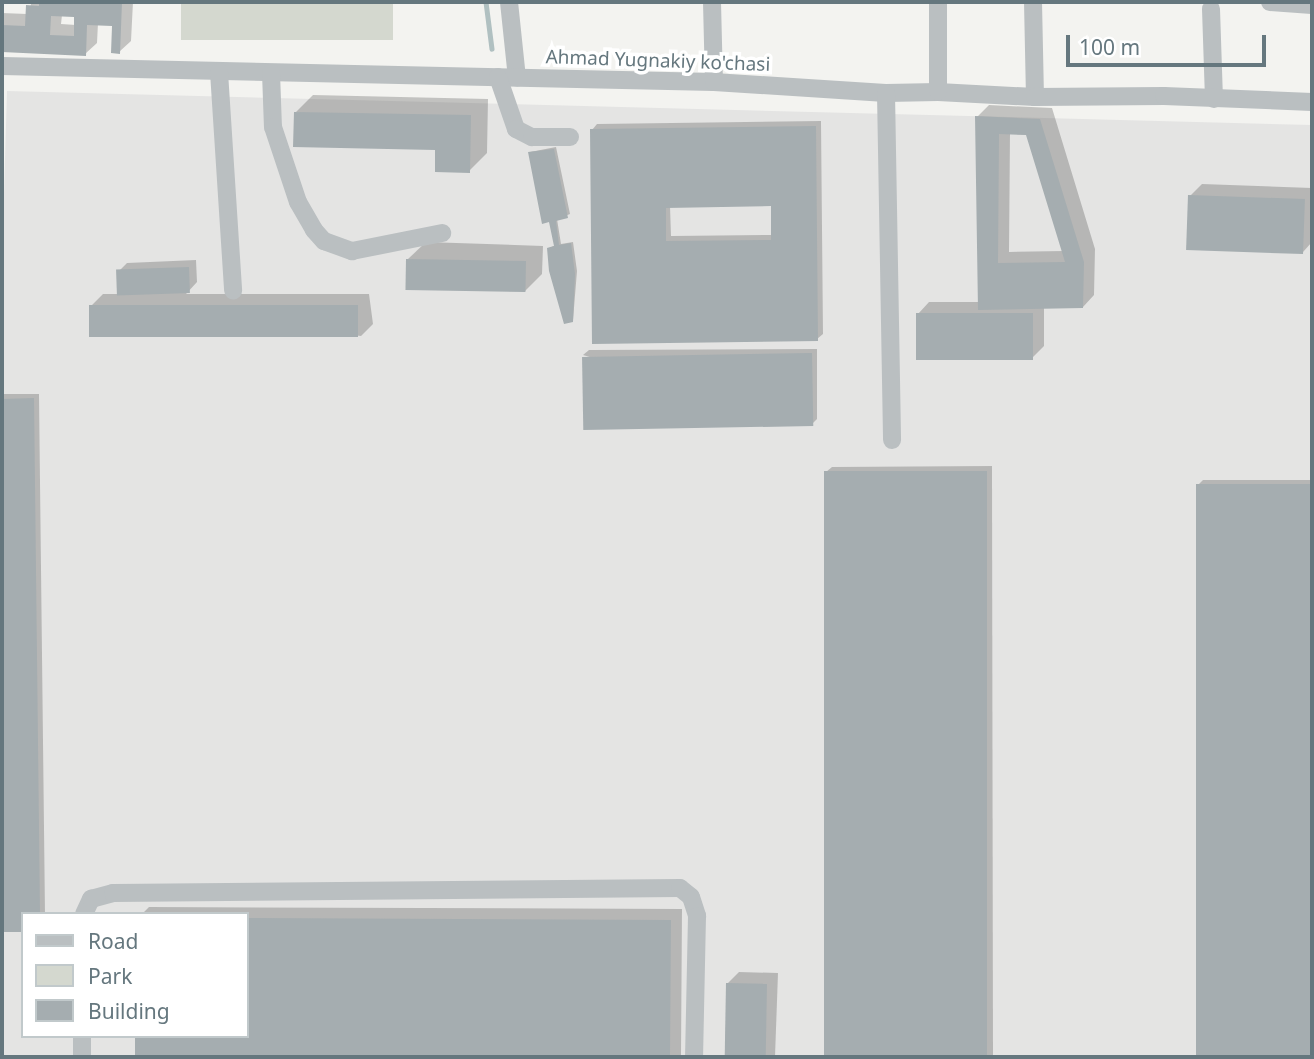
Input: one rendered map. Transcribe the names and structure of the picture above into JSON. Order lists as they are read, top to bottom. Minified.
{"streets":{"street":["Ahmad Yugnakiy ko'chasi"]},"legend":["Road","Park","Building"],"scale_bar":"100 m"}
